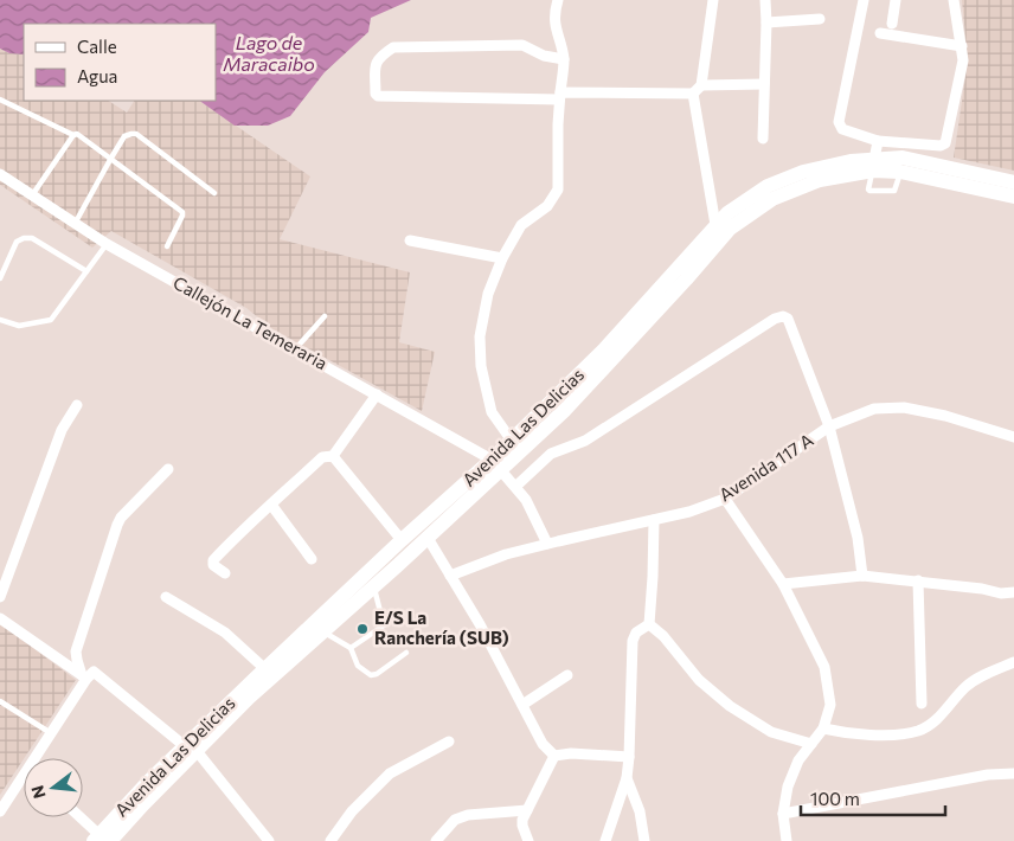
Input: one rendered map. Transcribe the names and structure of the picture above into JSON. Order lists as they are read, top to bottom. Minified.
{"streets":{"main road":["Avenida Las Delicias"],"street":["Callejón La Temeraria","Avenida 117 A"]},"crossings":[["Callejón La Temeraria","Avenida Las Delicias"]],"water":["Lago de Maracaibo"],"places":["E/S La Ranchería (SUB)"],"legend":["Calle","Agua"],"scale_bar":"100 m","north":"left"}
